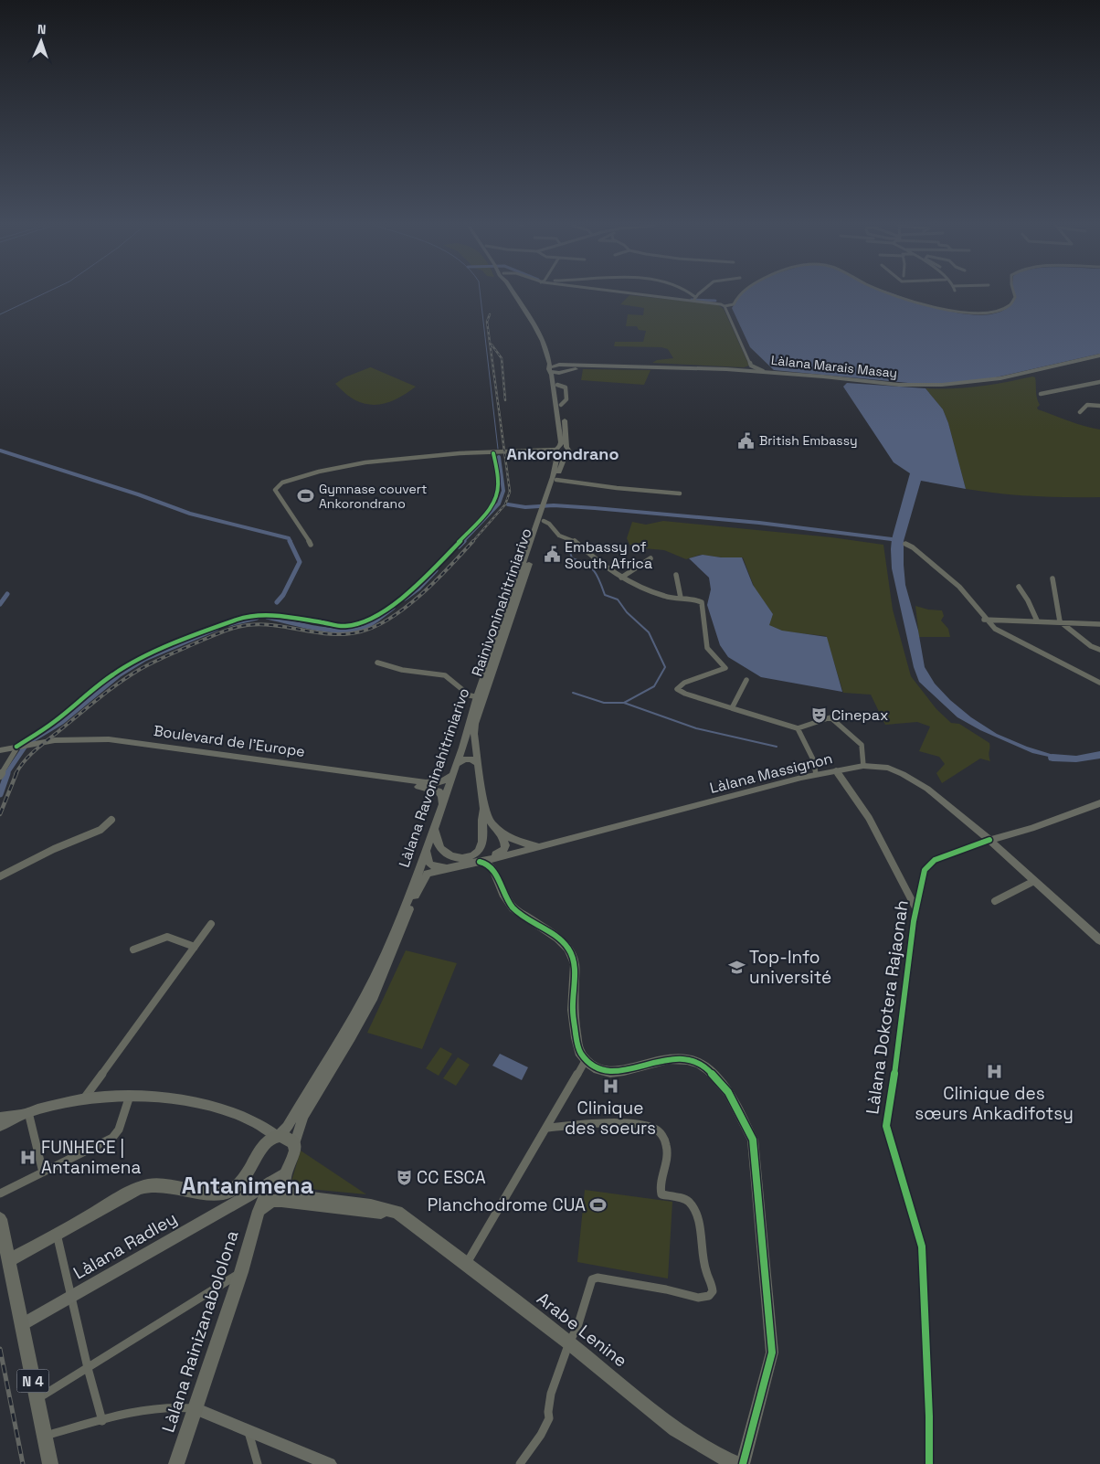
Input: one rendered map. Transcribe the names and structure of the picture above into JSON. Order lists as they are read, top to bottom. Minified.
{"streets":{"main road":["Làlana Marais Masay","Rainivoninahitriniarivo","Boulevard de l'Europe","Làlana Massignon","Làlana Ravoninahitriniarivo","Làlana Radley","Arabe Lenine","Làlana Rainizanabololona","N 4"],"street":["Làlana Dokotera Rajaonah"]},"crossings":[["Làlana Marais Masay","Làlana Ravoninahitriniarivo"],["Rainivoninahitriniarivo","Làlana Ravoninahitriniarivo"],["Boulevard de l'Europe","Làlana Ravoninahitriniarivo"],["Làlana Massignon","Làlana Ravoninahitriniarivo"],["Làlana Massignon","Làlana Dokotera Rajaonah"],["Làlana Radley","Làlana Rainizanabololona"],["Làlana Radley","N 4"]],"districts":["Ankorondrano","Antanimena"],"places":{"public building":["British Embassy","Embassy of South Africa"],"sports":["Gymnase couvert Ankorondrano","Planchodrome CUA"],"theatre":["Cinepax","CC ESCA"],"school or university":["Top-Info université"],"hospital":["Clinique des sœurs Ankadifotsy","Clinique des soeurs","FUNHECE | Antanimena"]},"north":"top"}
